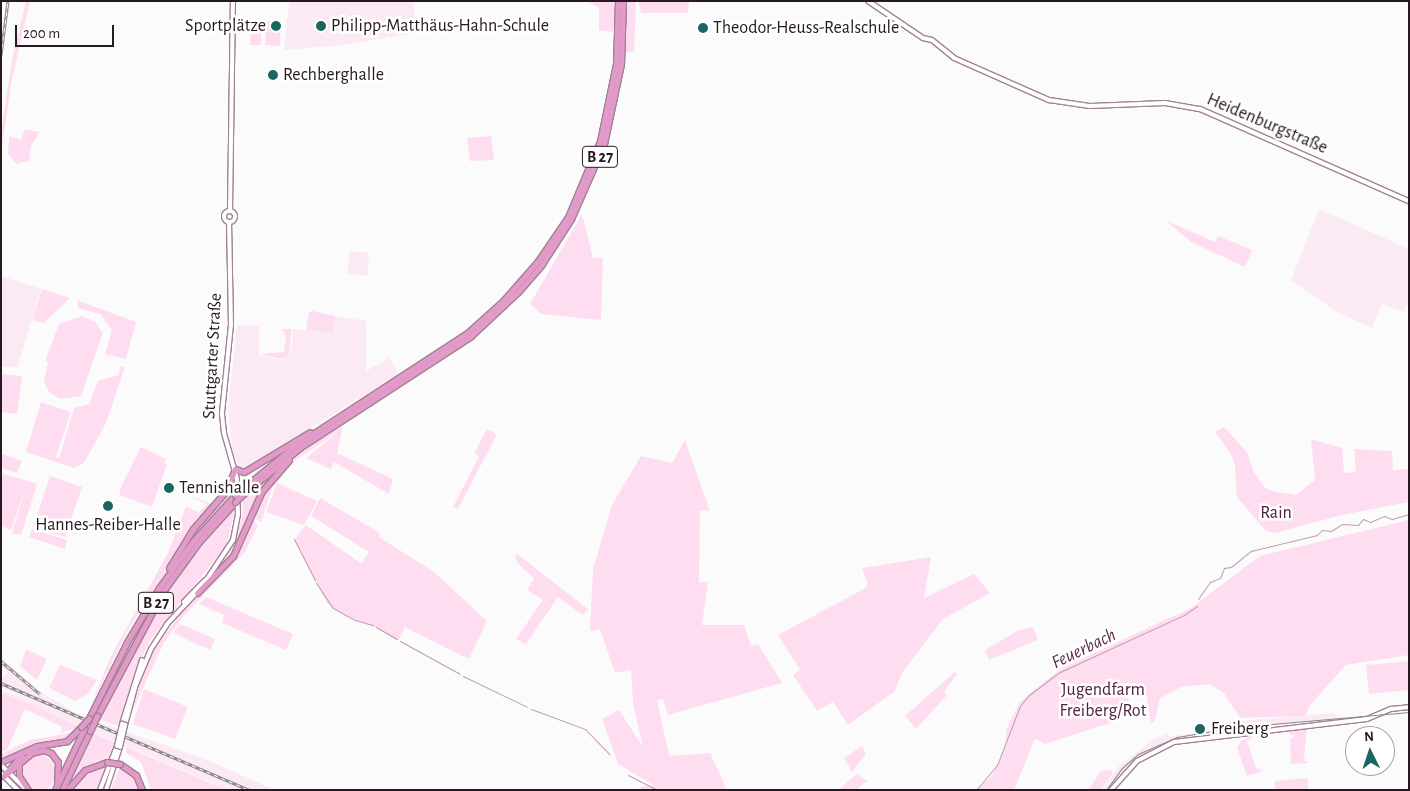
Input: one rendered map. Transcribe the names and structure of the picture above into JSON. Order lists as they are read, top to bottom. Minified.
{"streets":{"highway":["B 27"],"main road":["Heidenburgstraße","Stuttgarter Straße"]},"crossings":[["B 27","Stuttgarter Straße"]],"water":["Feuerbach"],"parks":["Rain","Jugendfarm Freiberg/Rot"],"places":["Sportplätze","Philipp-Matthäus-Hahn-Schule","Theodor-Heuss-Realschule","Rechberghalle","Tennishalle","Hannes-Reiber-Halle","Freiberg"],"scale_bar":"200 m","north":"top"}
